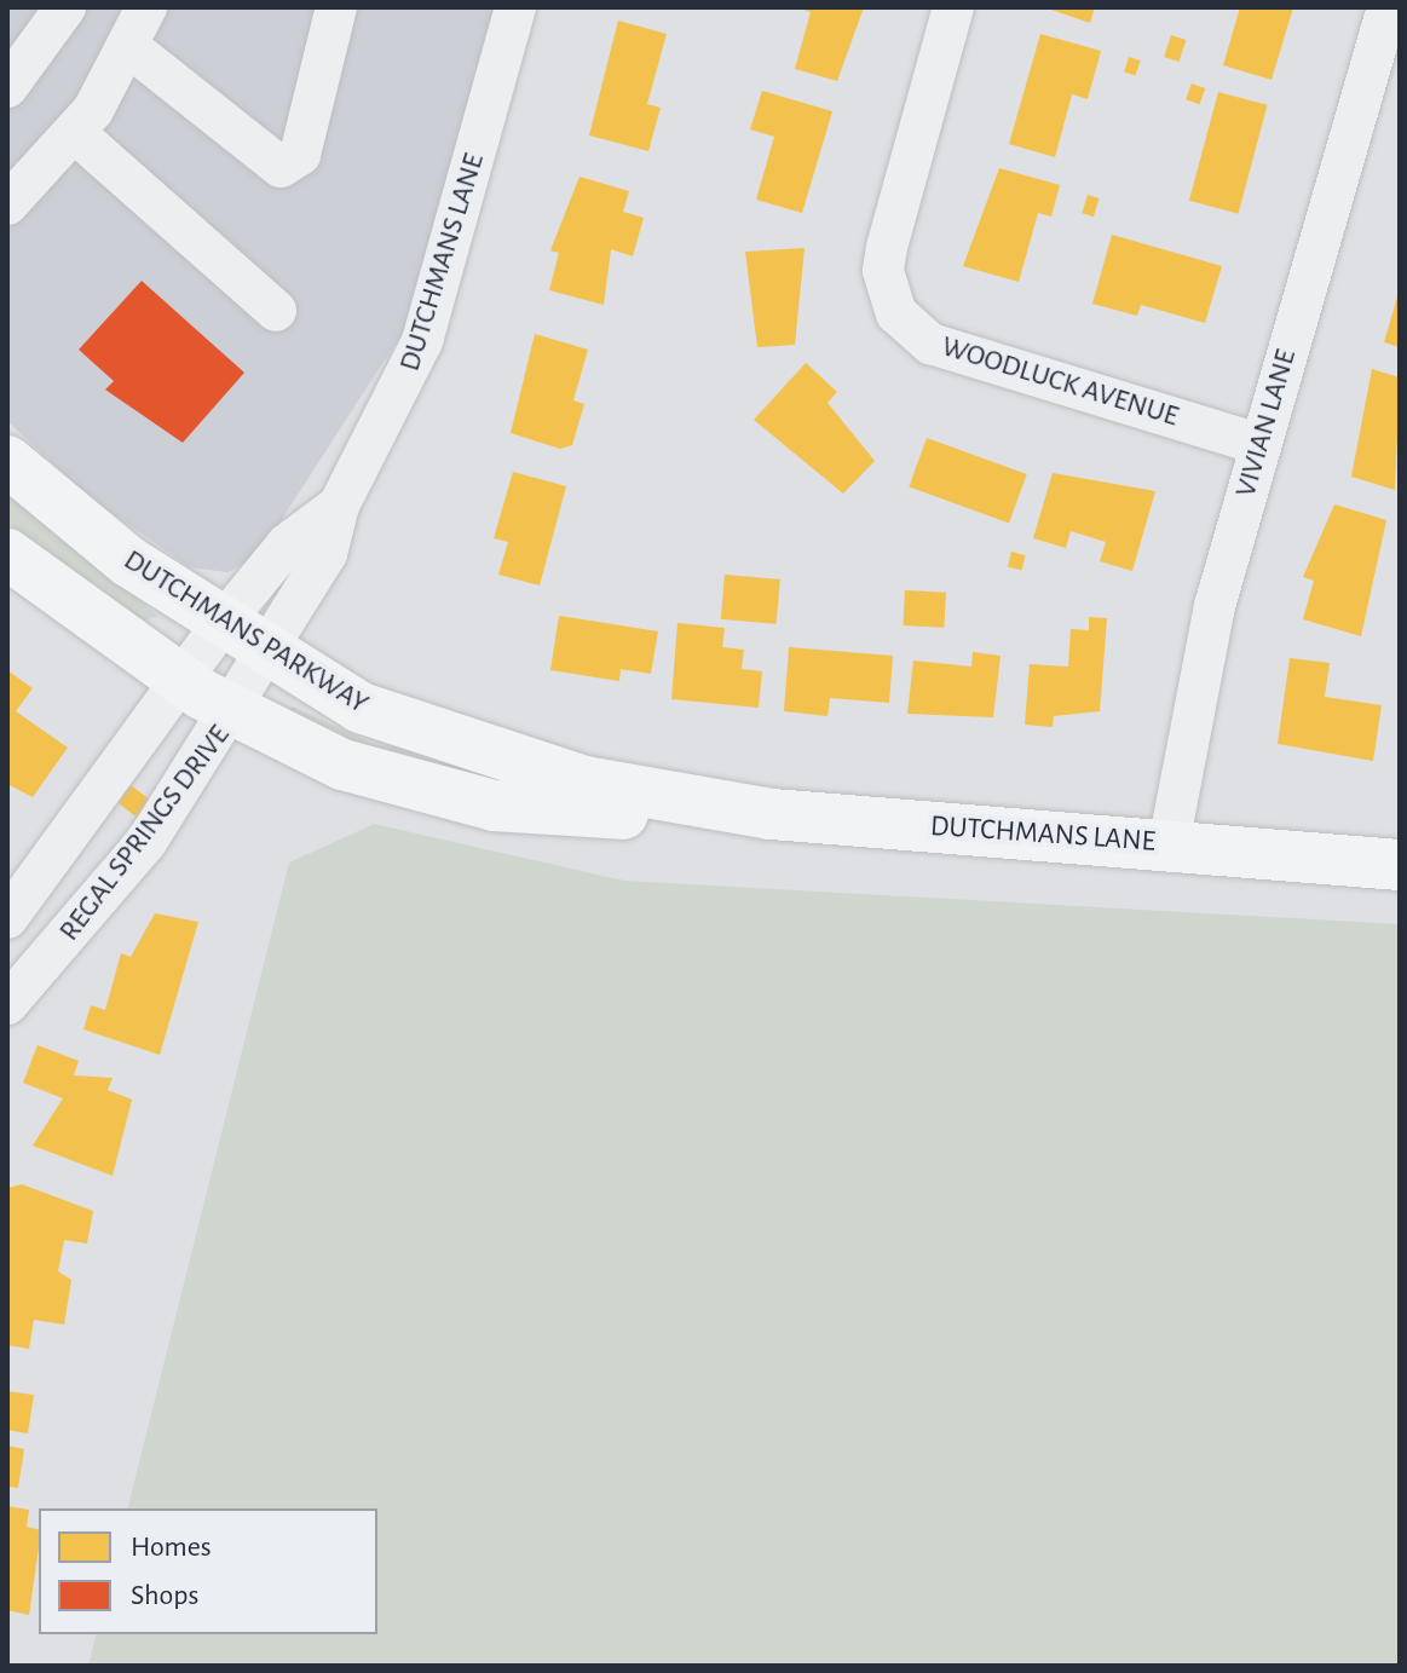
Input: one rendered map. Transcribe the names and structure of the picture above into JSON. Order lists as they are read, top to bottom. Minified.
{"streets":{"main road":["DUTCHMANS LANE","DUTCHMANS PARKWAY"],"street":["WOODLUCK AVENUE","VIVIAN LANE","REGAL SPRINGS DRIVE"]},"crossings":[["DUTCHMANS LANE","VIVIAN LANE"],["DUTCHMANS LANE","DUTCHMANS PARKWAY"],["DUTCHMANS LANE","REGAL SPRINGS DRIVE"],["WOODLUCK AVENUE","VIVIAN LANE"],["DUTCHMANS PARKWAY","REGAL SPRINGS DRIVE"]],"legend":["Homes","Shops"]}
